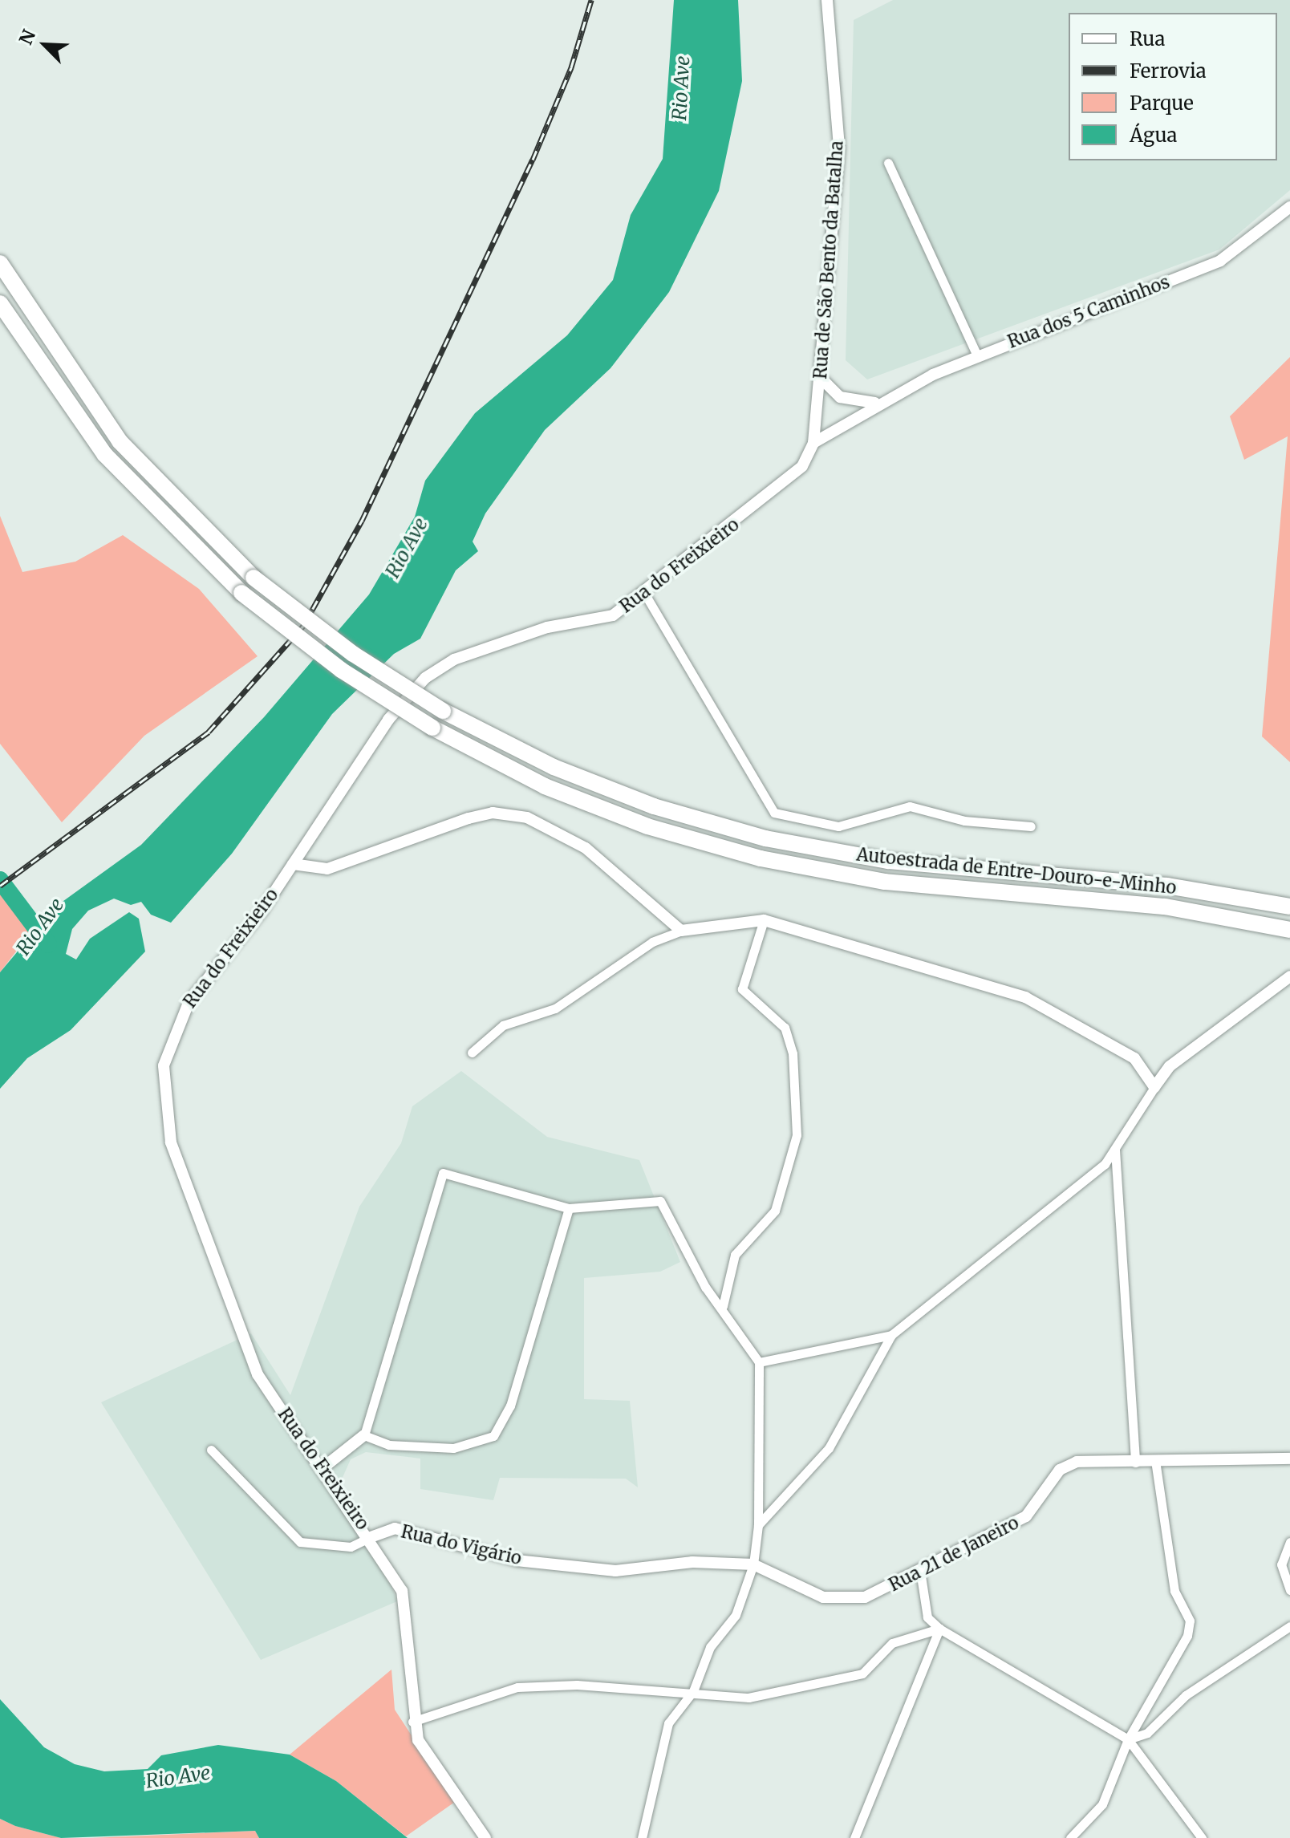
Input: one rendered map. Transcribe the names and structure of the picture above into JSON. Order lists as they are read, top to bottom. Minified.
{"streets":{"highway":["Autoestrada de Entre-Douro-e-Minho"],"street":["Rua de São Bento da Batalha","Rua dos 5 Caminhos","Rua do Freixieiro","Rua do Vigário","Rua 21 de Janeiro"]},"crossings":[["Rua de São Bento da Batalha","Rua dos 5 Caminhos"],["Rua de São Bento da Batalha","Rua do Freixieiro"],["Rua dos 5 Caminhos","Rua do Freixieiro"],["Rua do Freixieiro","Rua do Vigário"],["Rua do Vigário","Rua 21 de Janeiro"]],"water":["Rio Ave"],"legend":["Rua","Ferrovia","Parque","Água"],"north":"top left"}
